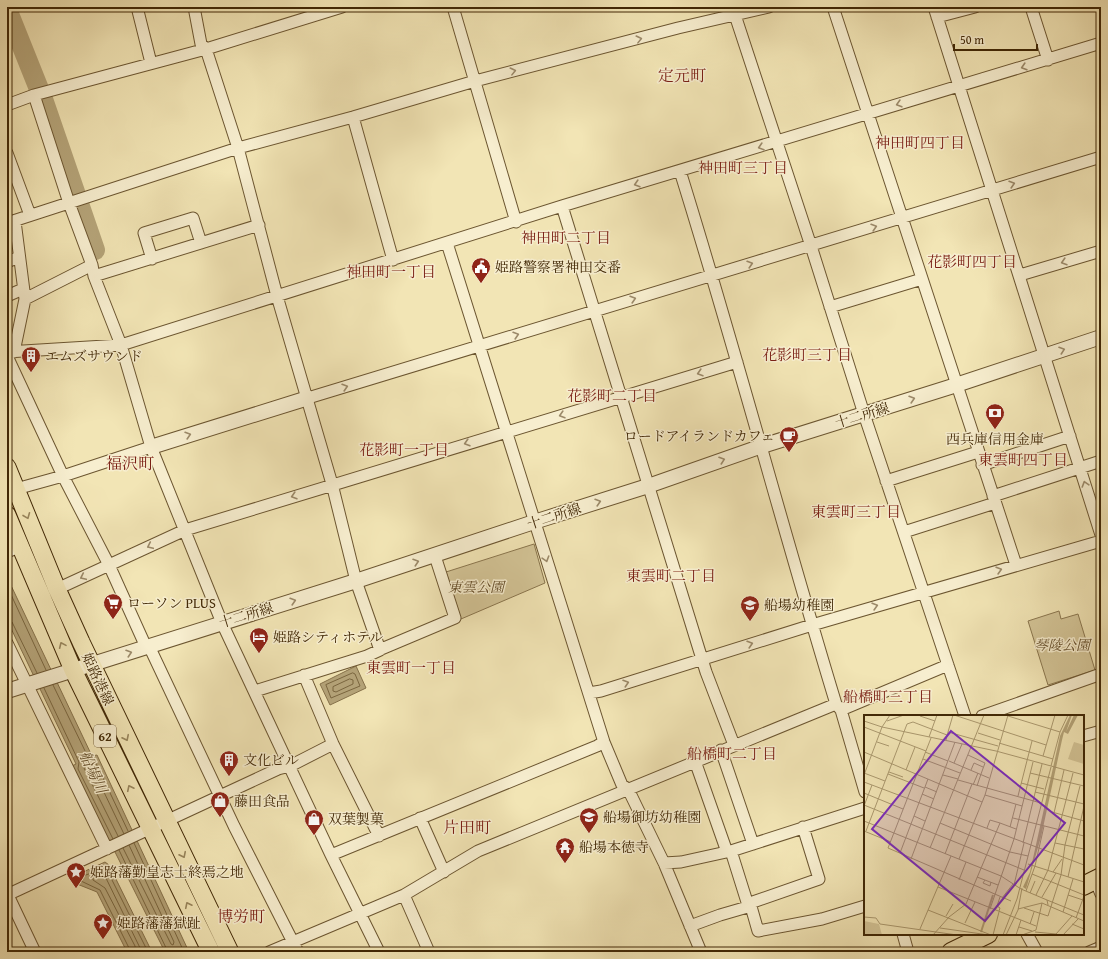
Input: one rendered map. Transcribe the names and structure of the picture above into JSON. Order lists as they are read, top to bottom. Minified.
{"streets":{"main road":["姫路港線","62"],"street":["十二所線"]},"crossings":[["十二所線","姫路港線"]],"districts":["定元町","神田町四丁目","神田町三丁目","神田町二丁目","花影町四丁目","神田町一丁目","花影町三丁目","花影町二丁目","花影町一丁目","東雲町四丁目","福沢町","東雲町三丁目","東雲町二丁目","東雲町一丁目","船橋町三丁目","船橋町二丁目","片田町","博労町"],"water":["船場川"],"parks":["東雲公園","琴陵公園"],"places":{"public building":["姫路警察署神田交番"],"building":["エムズサウンド","文化ビル"],"bank":["西兵庫信用金庫"],"cafe":["ロードアイランドカフェ"],"supermarket":["ローソン PLUS"],"school or university":["船場幼稚園","船場御坊幼稚園"],"hotel":["姫路シティホテル"],"shop":["藤田食品","双葉製菓"],"temple":["船場本徳寺"],"place":["姫路藩勤皇志士終焉之地","姫路藩藩獄趾"]},"scale_bar":"50 m"}
